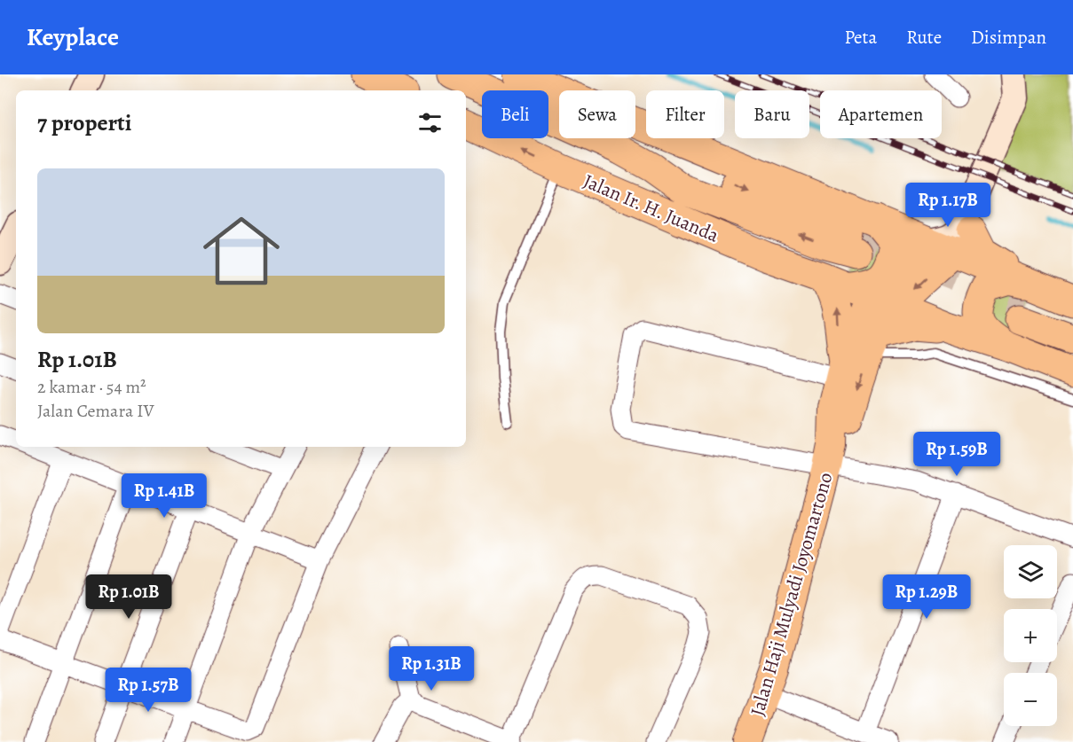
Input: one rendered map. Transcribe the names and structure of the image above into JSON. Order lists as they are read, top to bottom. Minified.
{"streets":{"highway":["Jalan Ir. H. Juanda"],"main road":["Jalan Haji Mulyadi Joyomartono"]},"page":{"header":"Keyplace","nav":["Peta","Rute","Disimpan"],"chip":["Beli","Sewa","Filter","Baru","Apartemen"],"heading":"7 properti","list":[{"name":"Rp 1.01B","note":"2 kamar · 54 m² · Jalan Cemara IV"}],"price":["Rp 1.17B","Rp 1.59B","Rp 1.41B","Rp 1.01B","Rp 1.29B","Rp 1.31B","Rp 1.57B"],"map_buttons":["+","−"]}}
